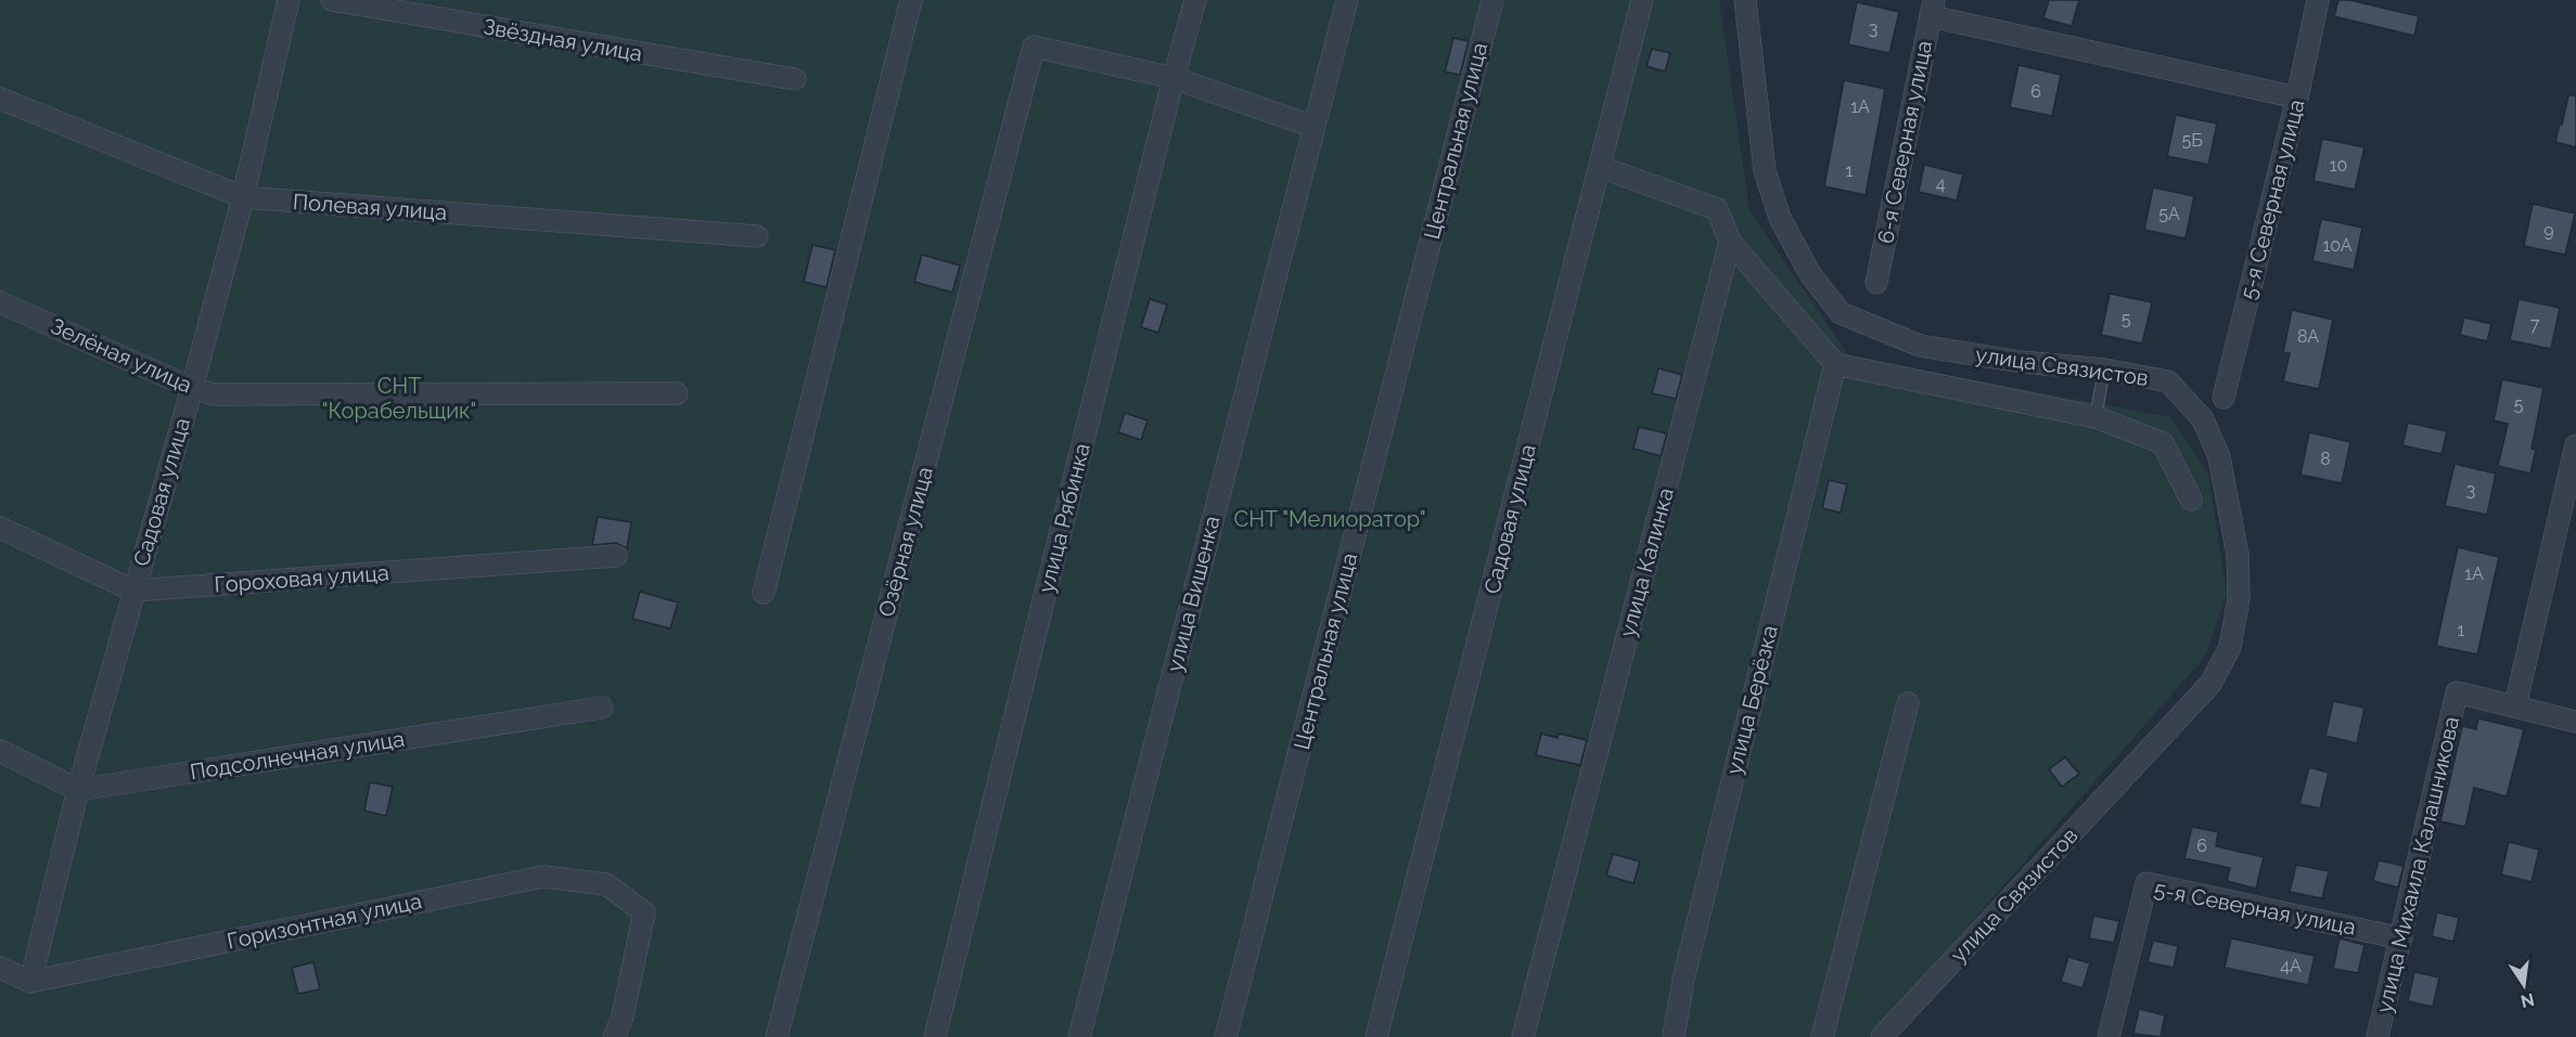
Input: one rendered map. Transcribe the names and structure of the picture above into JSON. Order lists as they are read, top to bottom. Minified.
{"streets":{"street":["Звёздная улица","Центральная улица","6-я Северная улица","5-я Северная улица","Полевая улица","Зелёная улица","улица Связистов","Садовая улица","улица Рябинка","Озёрная улица","улица Калинка","Гороховая улица","улица Вишенка","улица Берёзка","Подсолнечная улица","улица Михаила Калашникова","Горизонтная улица"]},"crossings":[["5-я Северная улица","улица Михаила Калашникова"],["Полевая улица","Садовая улица"],["Зелёная улица","Садовая улица"],["Садовая улица","Гороховая улица"],["Садовая улица","Подсолнечная улица"],["Садовая улица","Горизонтная улица"],["улица Рябинка","Озёрная улица"]],"parks":["СНТ \"Корабельщик\"","СНТ \"Мелиоратор\""],"house_numbers":["3","6","1А","5Б","10","1","4","5А","9","10А","5","7","8А","5","8","3","1А","1","6","4А"],"north":"bottom"}
